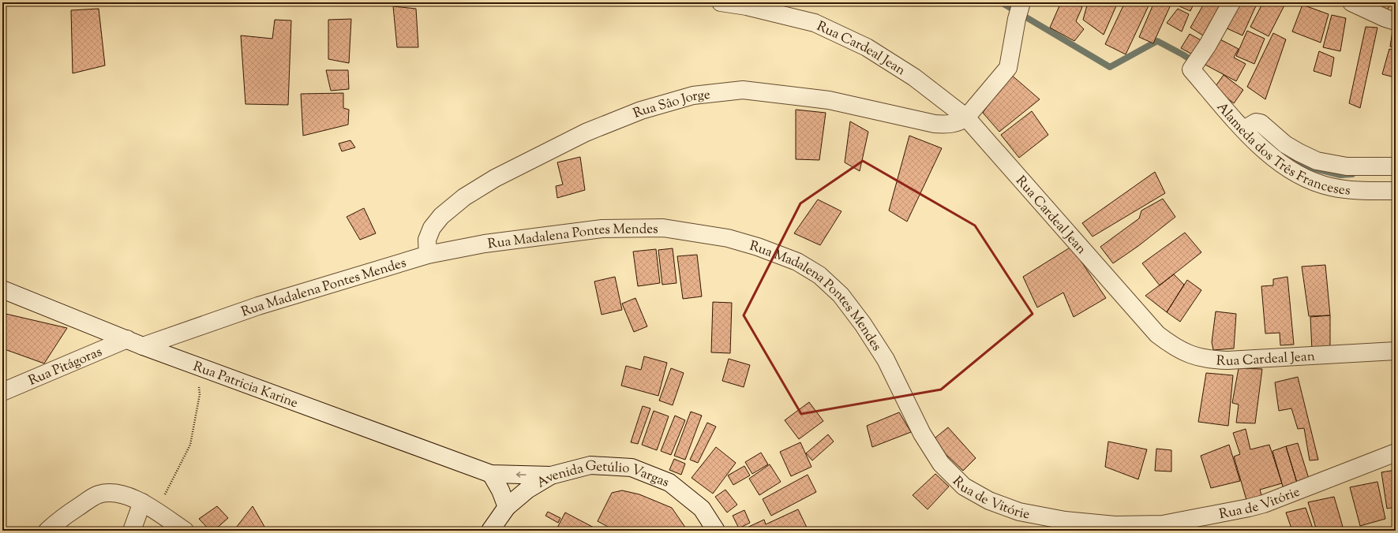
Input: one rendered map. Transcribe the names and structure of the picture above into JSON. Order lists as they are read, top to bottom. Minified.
{"streets":{"street":["Rua Cardeal Jean","Rua Sâo Jorge","Alameda dos Três Franceses","Rua Madalena Pontes Mendes","Rua Pitágoras","Rua Patricia Karine","Avenida Getúlio Vargas","Rua de Vitórie"]},"crossings":[["Rua Cardeal Jean","Rua Sâo Jorge"],["Rua Sâo Jorge","Rua Madalena Pontes Mendes"],["Rua Madalena Pontes Mendes","Rua Patricia Karine"],["Rua Madalena Pontes Mendes","Rua de Vitórie"],["Rua Pitágoras","Rua Patricia Karine"],["Rua Patricia Karine","Avenida Getúlio Vargas"]]}
